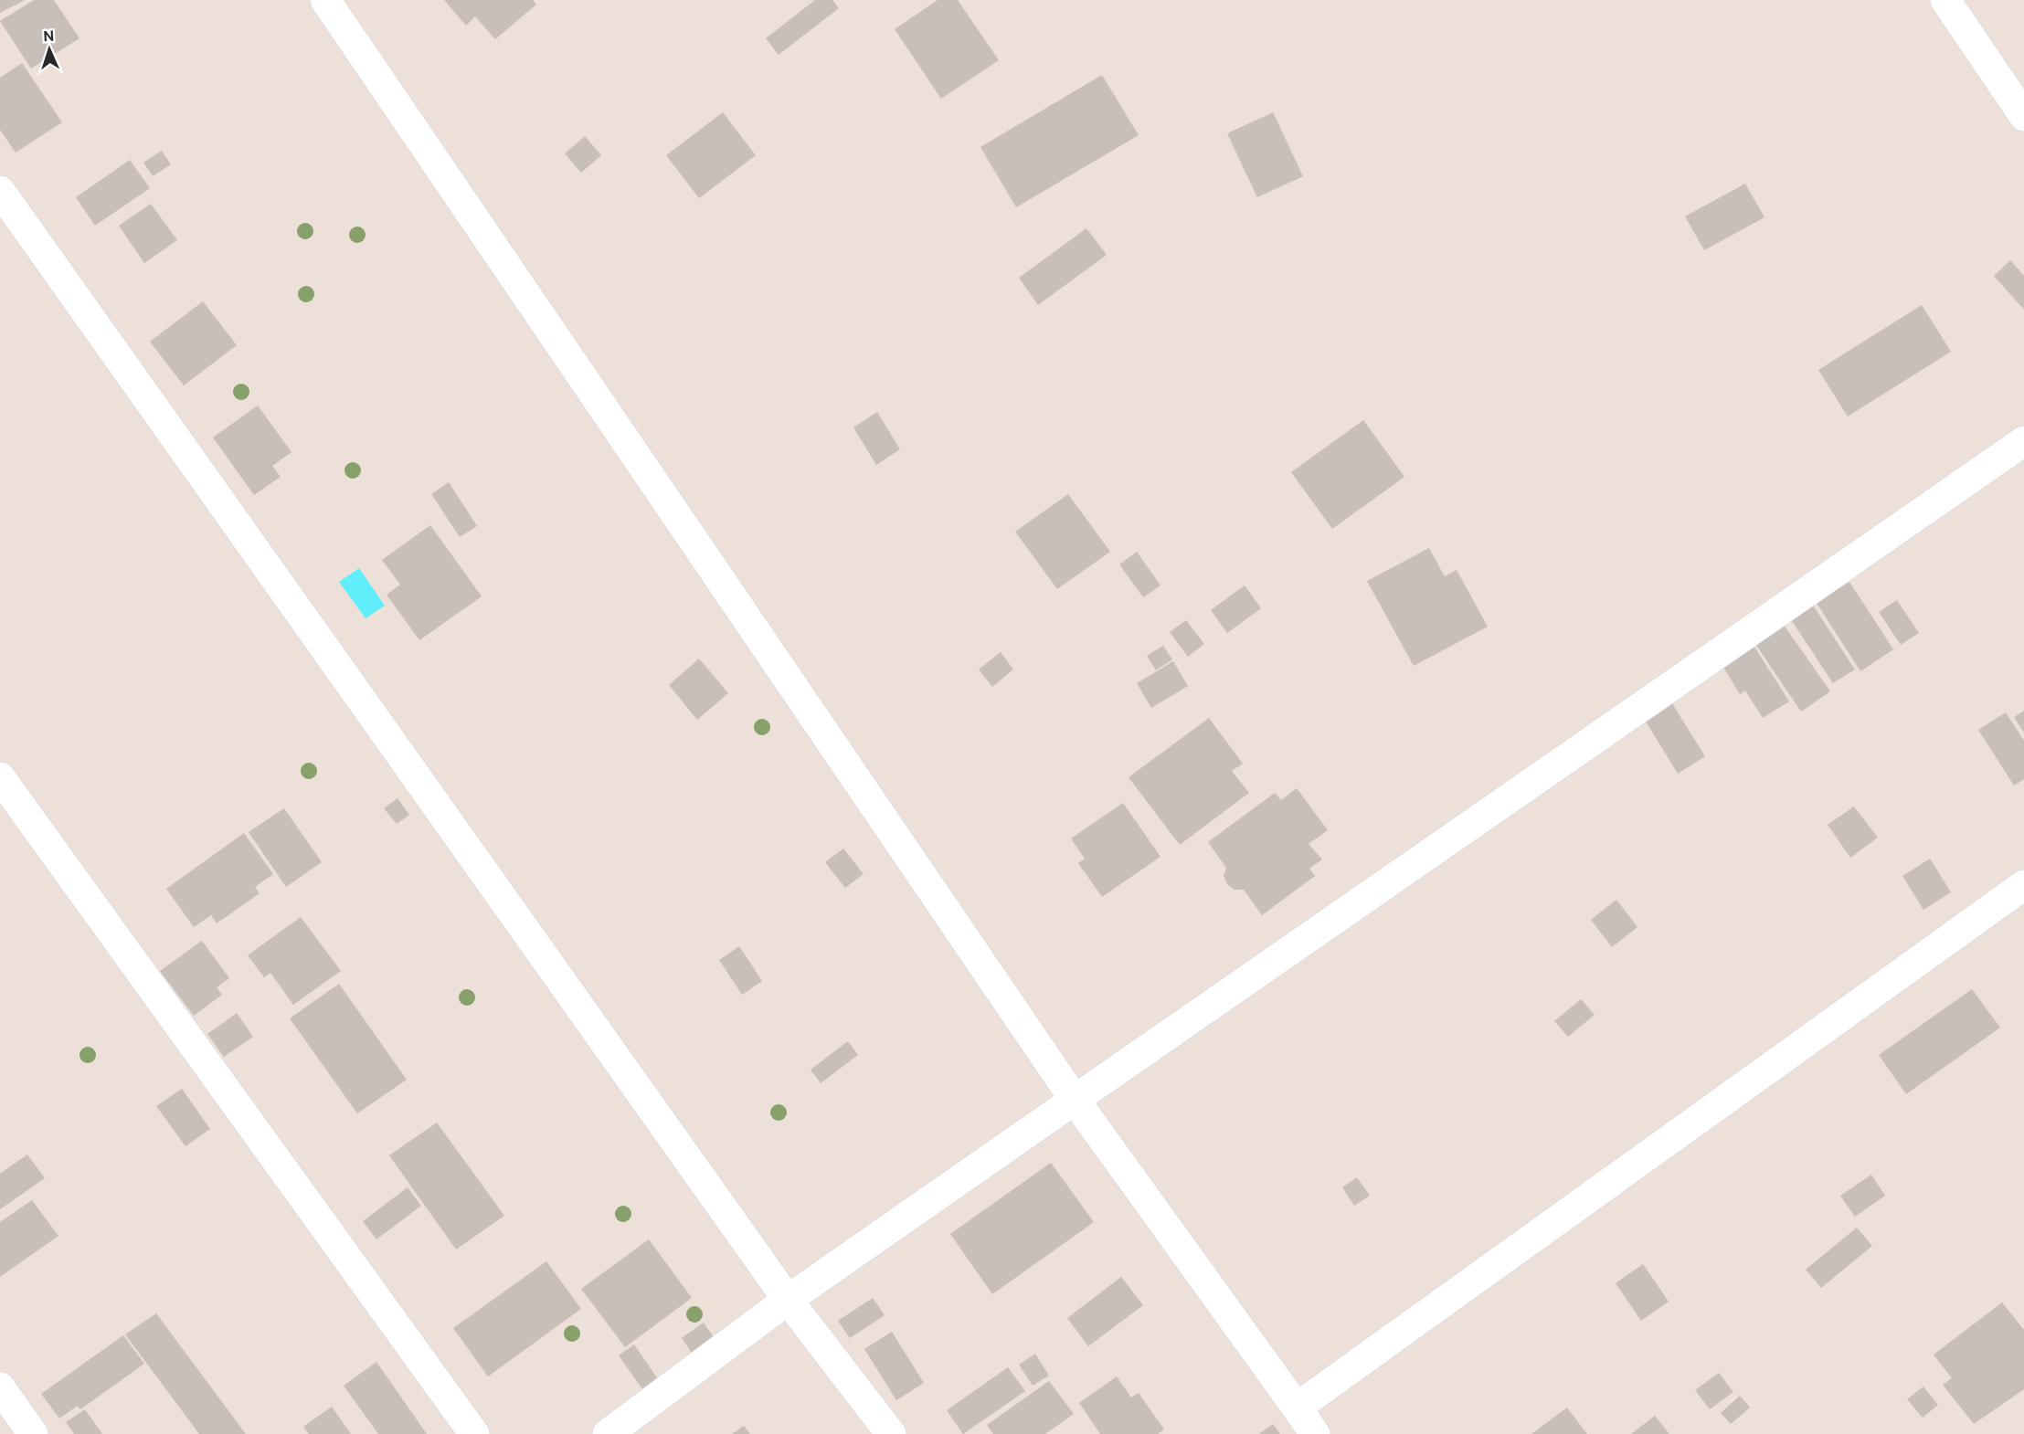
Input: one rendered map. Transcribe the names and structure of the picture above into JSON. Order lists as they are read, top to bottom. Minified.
{"north":"top"}
